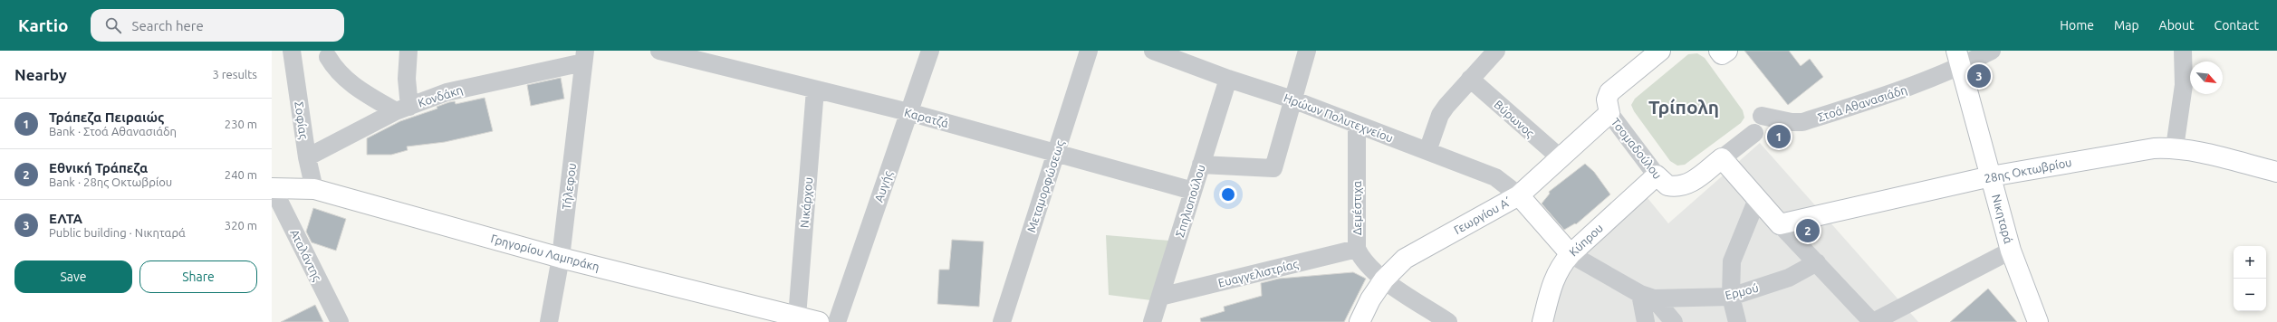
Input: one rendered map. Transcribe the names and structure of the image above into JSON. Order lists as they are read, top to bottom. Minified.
{"streets":{"main road":["Τσομαδούλου","28ης Οκτωβρίου","Γεωργίου Α΄","Νικηταρά","Κύπρου","Γρηγορίου Λαμπράκη"],"street":["Κονδάκη","Στοά Αθανασιάδη","Καρατζά","Ηρώων Πολυτεχνείου","Βύρωνος","Σοφίας","Τήλεφου","Αυγής","Μεταμορφώσεως","Σπηλιοπούλου","Νικάρχου","Δεμέστιχα","Αταλάντης","Ευαγγελιστρίας","Ερμού"]},"crossings":[["Κονδάκη","Σοφίας"],["Κονδάκη","Τήλεφου"],["Στοά Αθανασιάδη","Νικηταρά"],["Καρατζά","Αυγής"],["Καρατζά","Μεταμορφώσεως"],["Καρατζά","Σπηλιοπούλου"],["Καρατζά","Νικάρχου"],["Ηρώων Πολυτεχνείου","Σπηλιοπούλου"],["Ηρώων Πολυτεχνείου","Δεμέστιχα"],["Ηρώων Πολυτεχνείου","Γεωργίου Α΄"],["Βύρωνος","Γεωργίου Α΄"],["Σοφίας","Γρηγορίου Λαμπράκη"],["Τσομαδούλου","Γεωργίου Α΄"],["Τσομαδούλου","Κύπρου"],["28ης Οκτωβρίου","Νικηταρά"],["Τήλεφου","Γρηγορίου Λαμπράκη"],["Σπηλιοπούλου","Ευαγγελιστρίας"],["Νικάρχου","Γρηγορίου Λαμπράκη"],["Δεμέστιχα","Γεωργίου Α΄"],["Δεμέστιχα","Ευαγγελιστρίας"],["Γρηγορίου Λαμπράκη","Αταλάντης"]],"districts":["Τρίπολη"],"north":"bottom right","page":{"header":"Kartio","search":"Search here","nav":["Home","Map","About","Contact"],"heading":["Nearby","3 results"],"pins":["3","1","2"],"list":[{"mark":"1","name":"Τράπεζα Πειραιώς","note":"Bank · Στοά Αθανασιάδη","value":"230 m"},{"mark":"2","name":"Εθνική Τράπεζα","note":"Bank · 28ης Οκτωβρίου","value":"240 m"},{"mark":"3","name":"ΕΛΤΑ","note":"Public building · Νικηταρά","value":"320 m"}],"map_buttons":["+","−"],"buttons":["Save","Share"]}}
